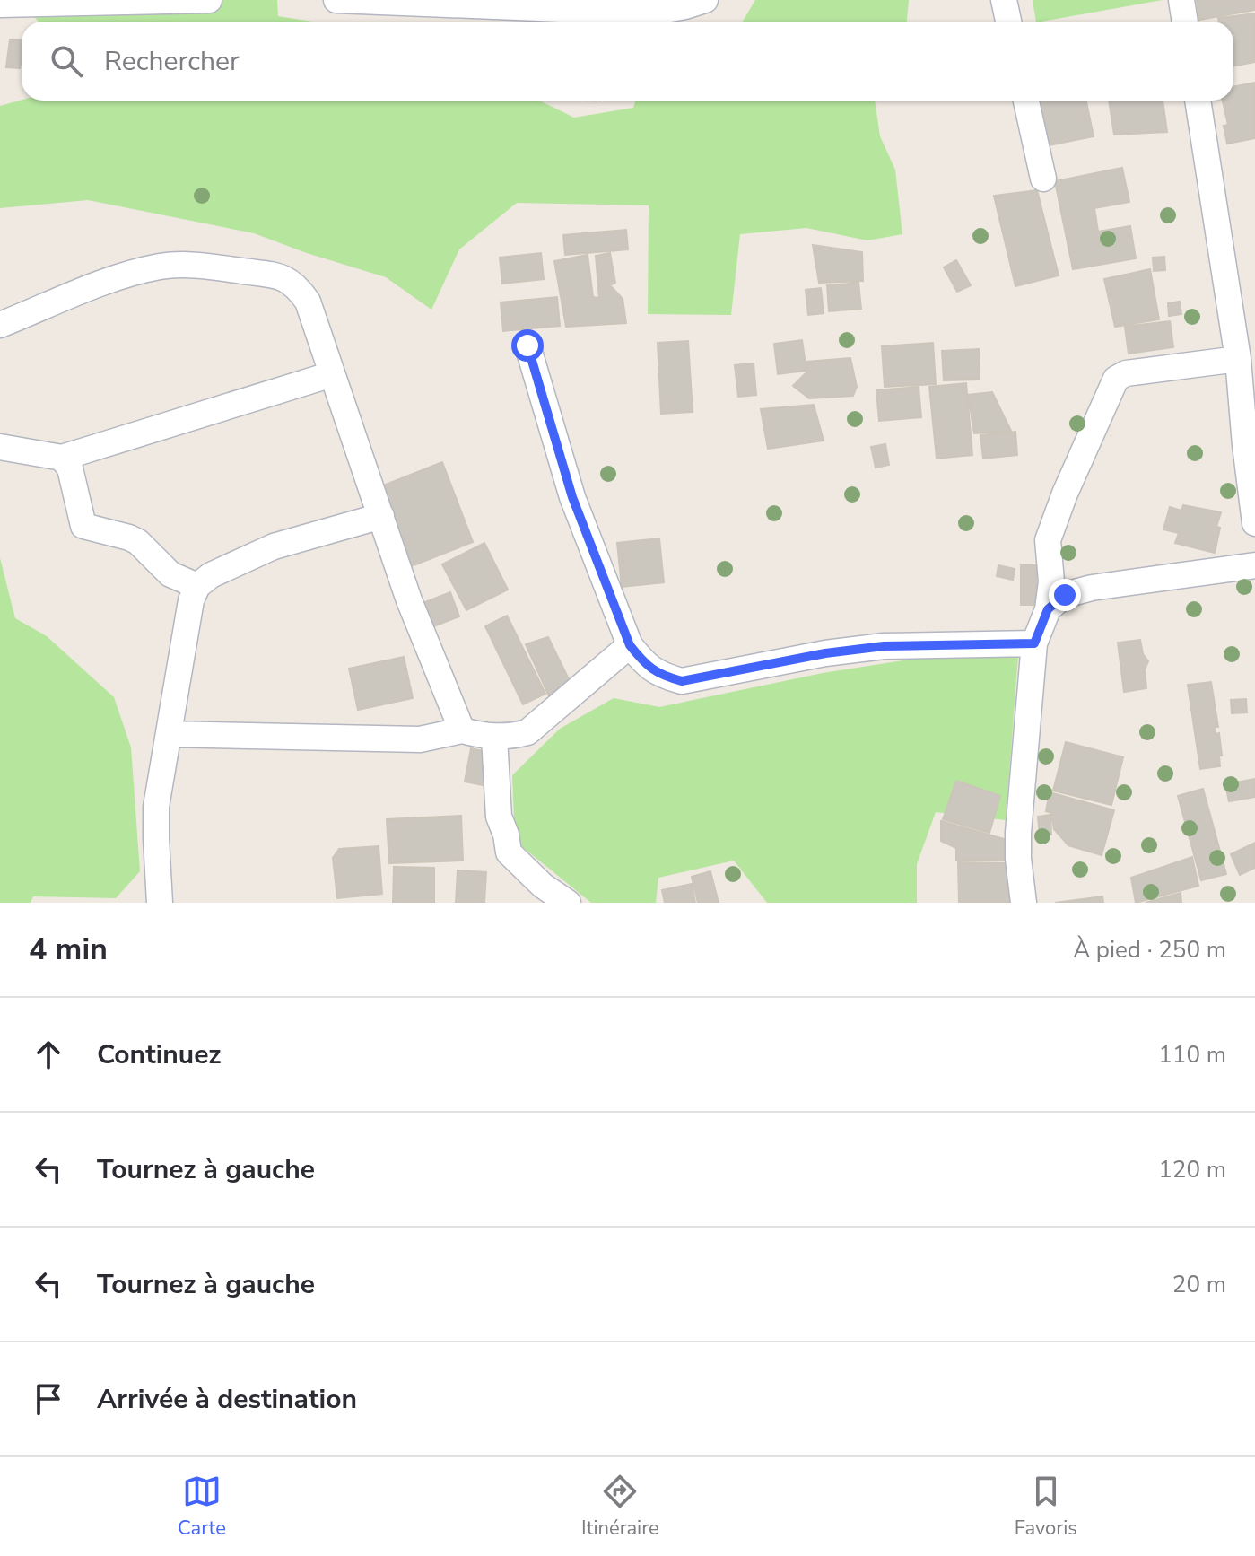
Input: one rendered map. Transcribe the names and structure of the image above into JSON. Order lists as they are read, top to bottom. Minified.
{"page":{"search":"Rechercher","heading":["4 min","À pied · 250 m"],"list":[["Continuez","110 m"],["Tournez à gauche","120 m"],["Tournez à gauche","20 m"],"Arrivée à destination"],"nav":["Carte","Itinéraire","Favoris"]}}
